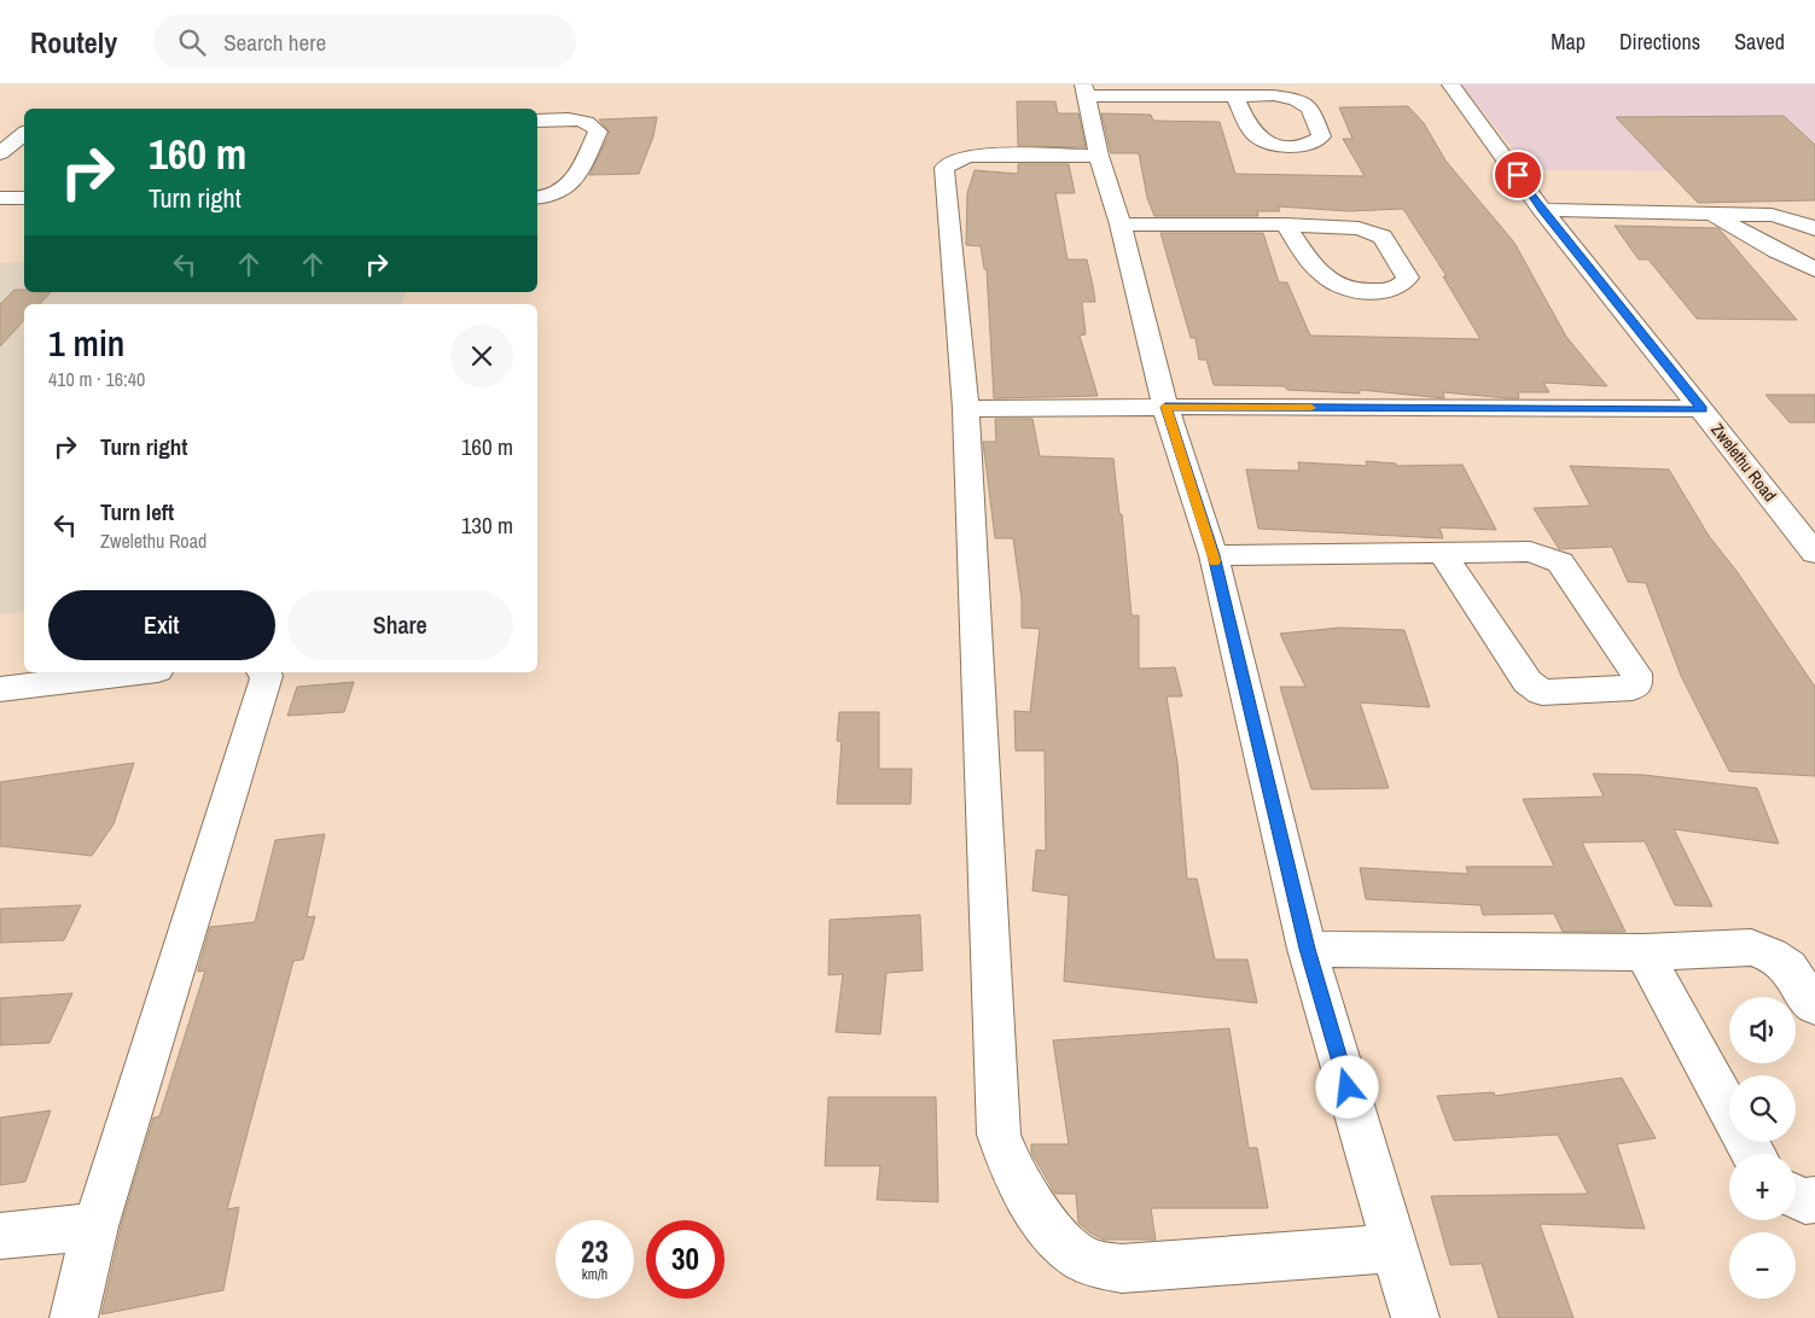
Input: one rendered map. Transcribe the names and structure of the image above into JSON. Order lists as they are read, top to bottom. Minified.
{"streets":{"street":["Zwelethu Road"]},"page":{"header":"Routely","search":"Search here","nav":["Map","Directions","Saved"],"turn":["160 m","Turn right"],"heading":["1 min","410 m · 16:40"],"list":[{"name":"Turn right","value":"160 m"},{"name":"Turn left","note":"Zwelethu Road","value":"130 m"}],"buttons":["Exit","Share"],"map_buttons":["+","−"],"speed":"23 km/h","limit":"30"}}
